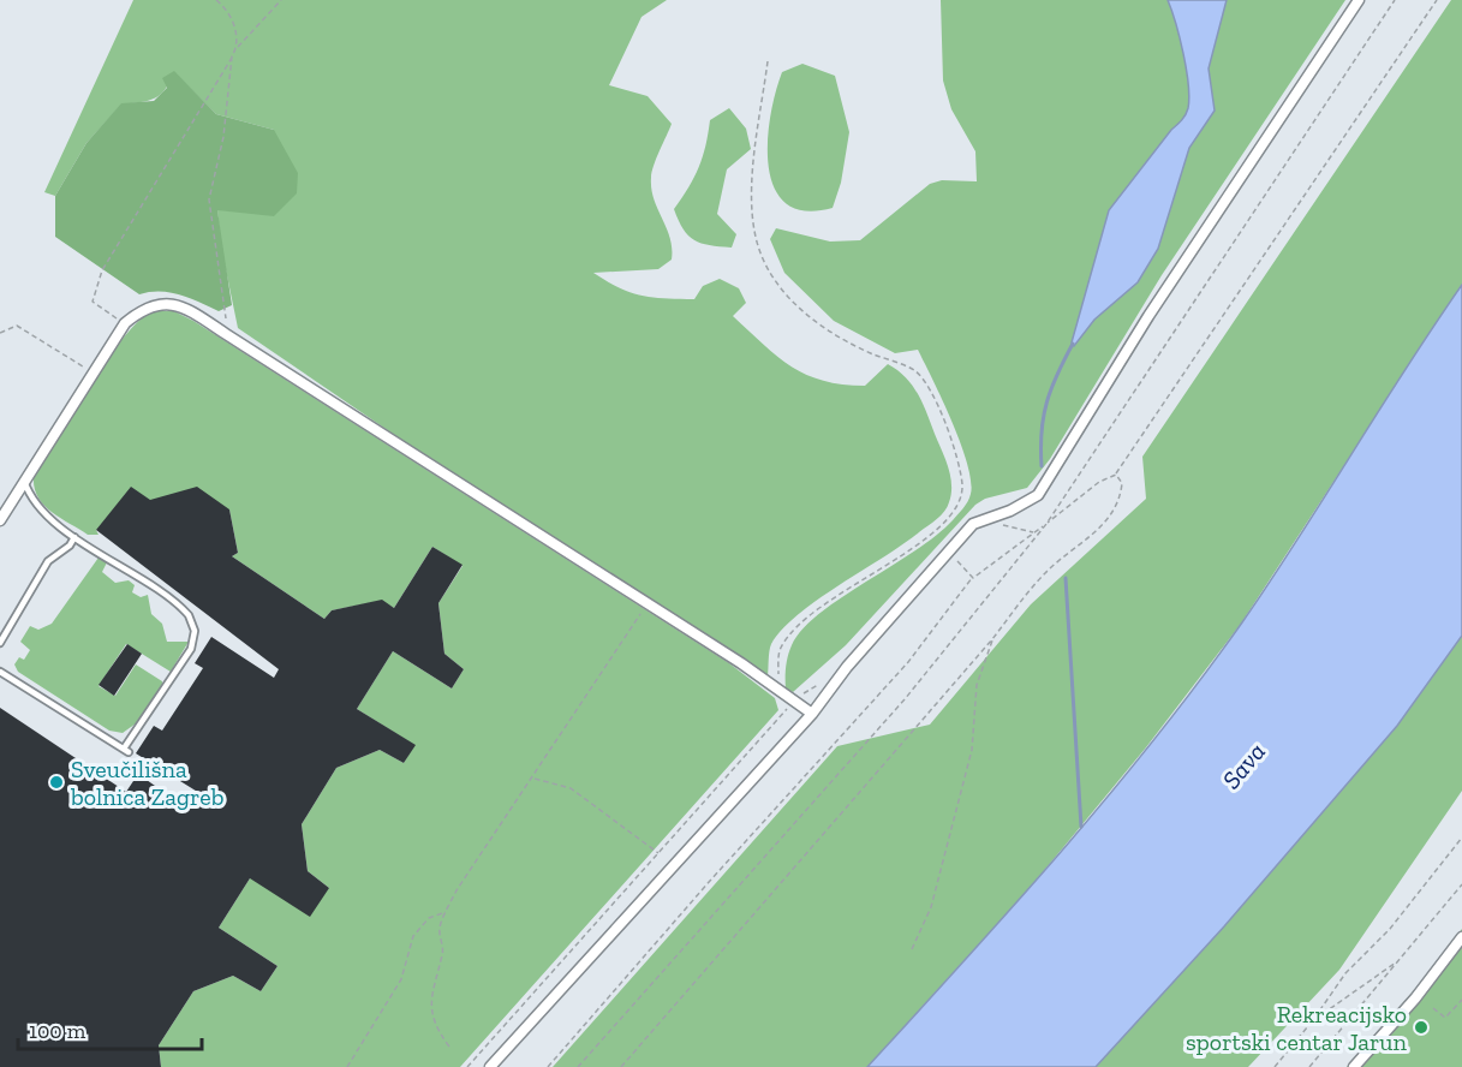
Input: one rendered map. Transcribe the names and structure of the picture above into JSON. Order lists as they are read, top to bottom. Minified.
{"water":["Sava"],"places":["Sveučilišna bolnica Zagreb","Rekreacijsko sportski centar Jarun"],"scale_bar":"100 m"}
